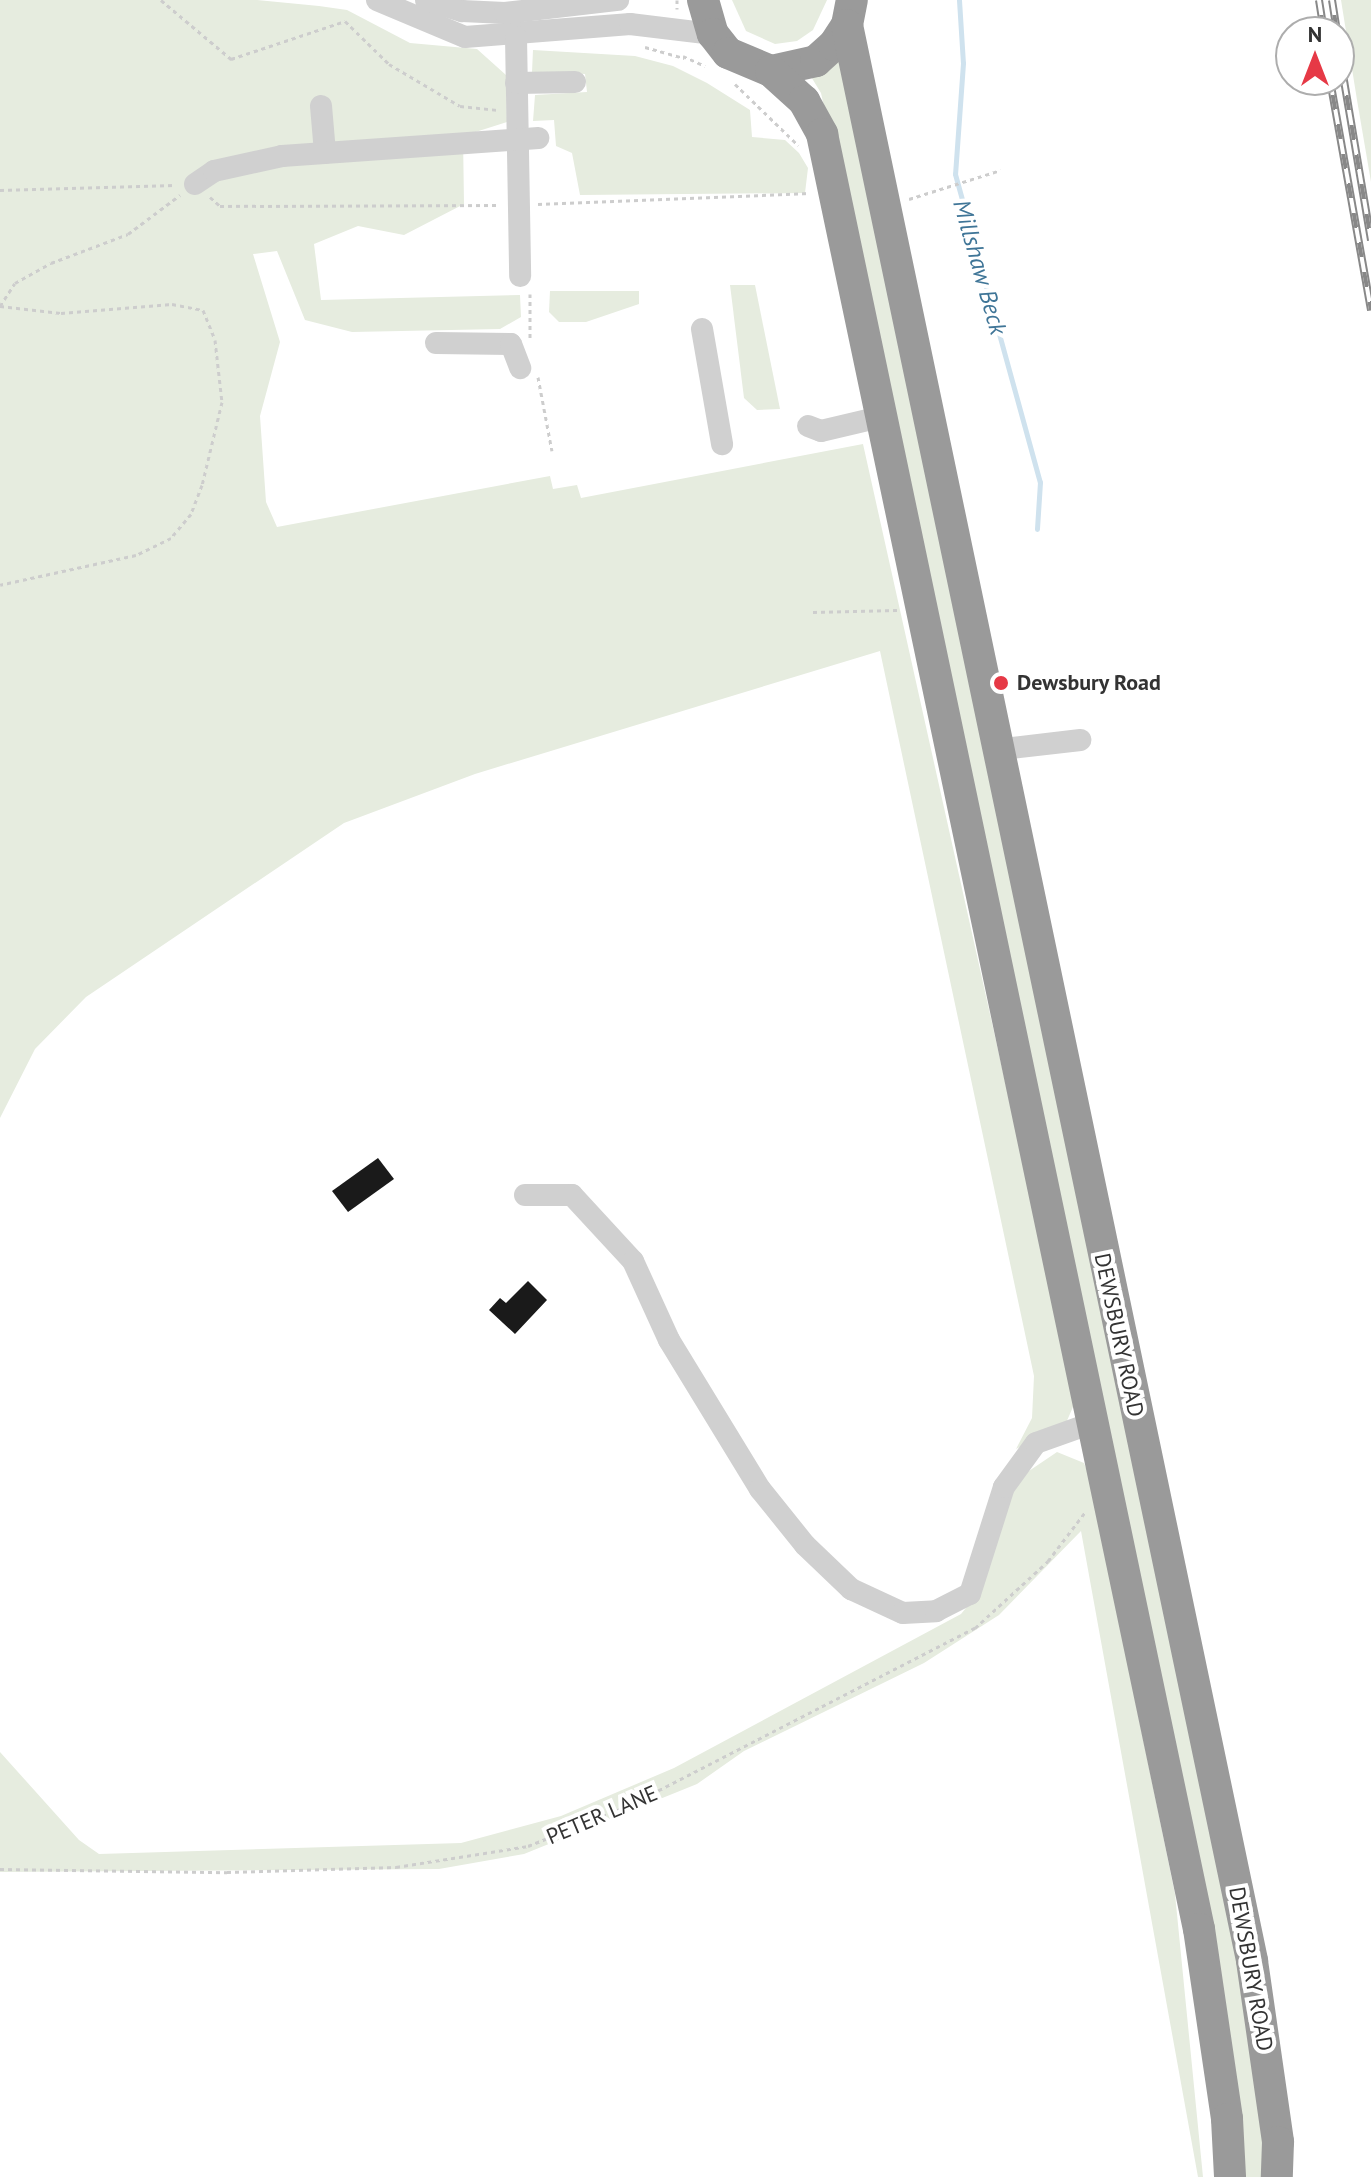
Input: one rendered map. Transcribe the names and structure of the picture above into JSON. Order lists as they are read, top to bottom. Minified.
{"streets":{"highway":["DEWSBURY ROAD"],"path":["PETER LANE"]},"crossings":[["DEWSBURY ROAD","PETER LANE"]],"water":["Millshaw Beck"],"places":["Dewsbury Road"],"north":"top"}
